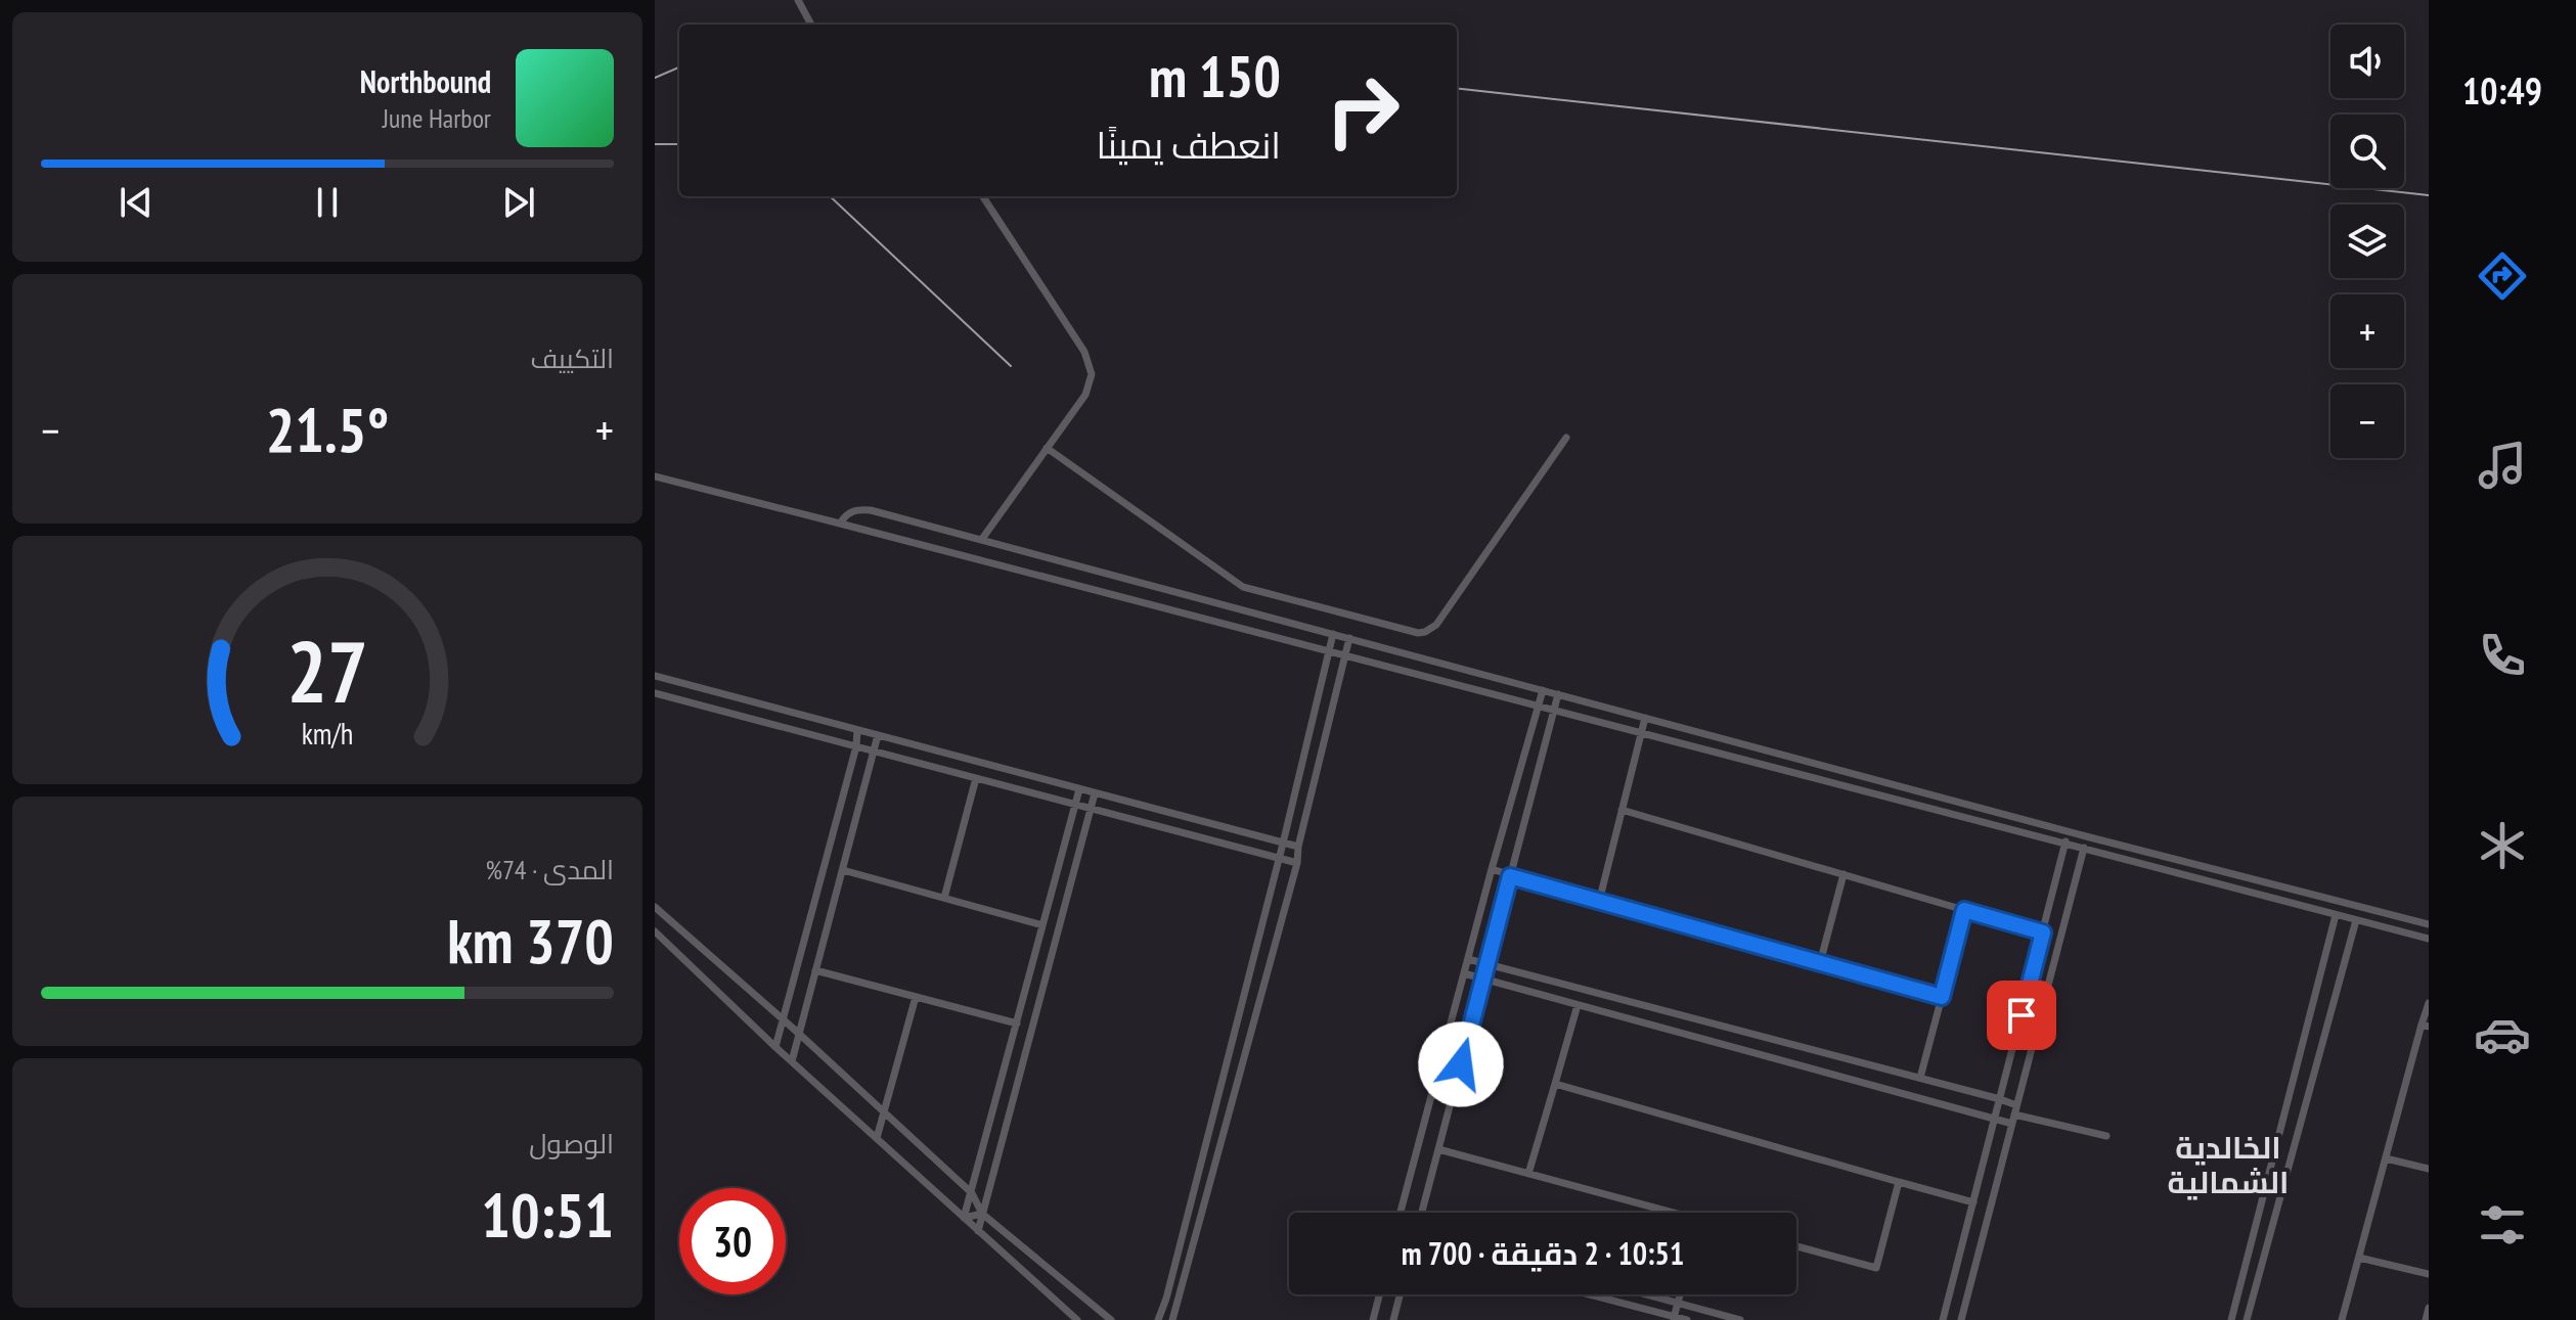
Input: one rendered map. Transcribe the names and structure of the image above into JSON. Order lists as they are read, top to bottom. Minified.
{"districts":["الخالدية الشمالية"],"page":{"tabs":"10:49","map_buttons":["+","−"],"turn":["150 m","انعطف يمينًا"],"song":["Northbound","June Harbor"],"tile":["التكييف",["المدى · 74%","370 km"],["الوصول","10:51"]],"heat":["−","21.5°","+"],"limit":"30","trip":"10:51 · 2 دقيقة · 700 m","gauge":["27","km/h"]}}
